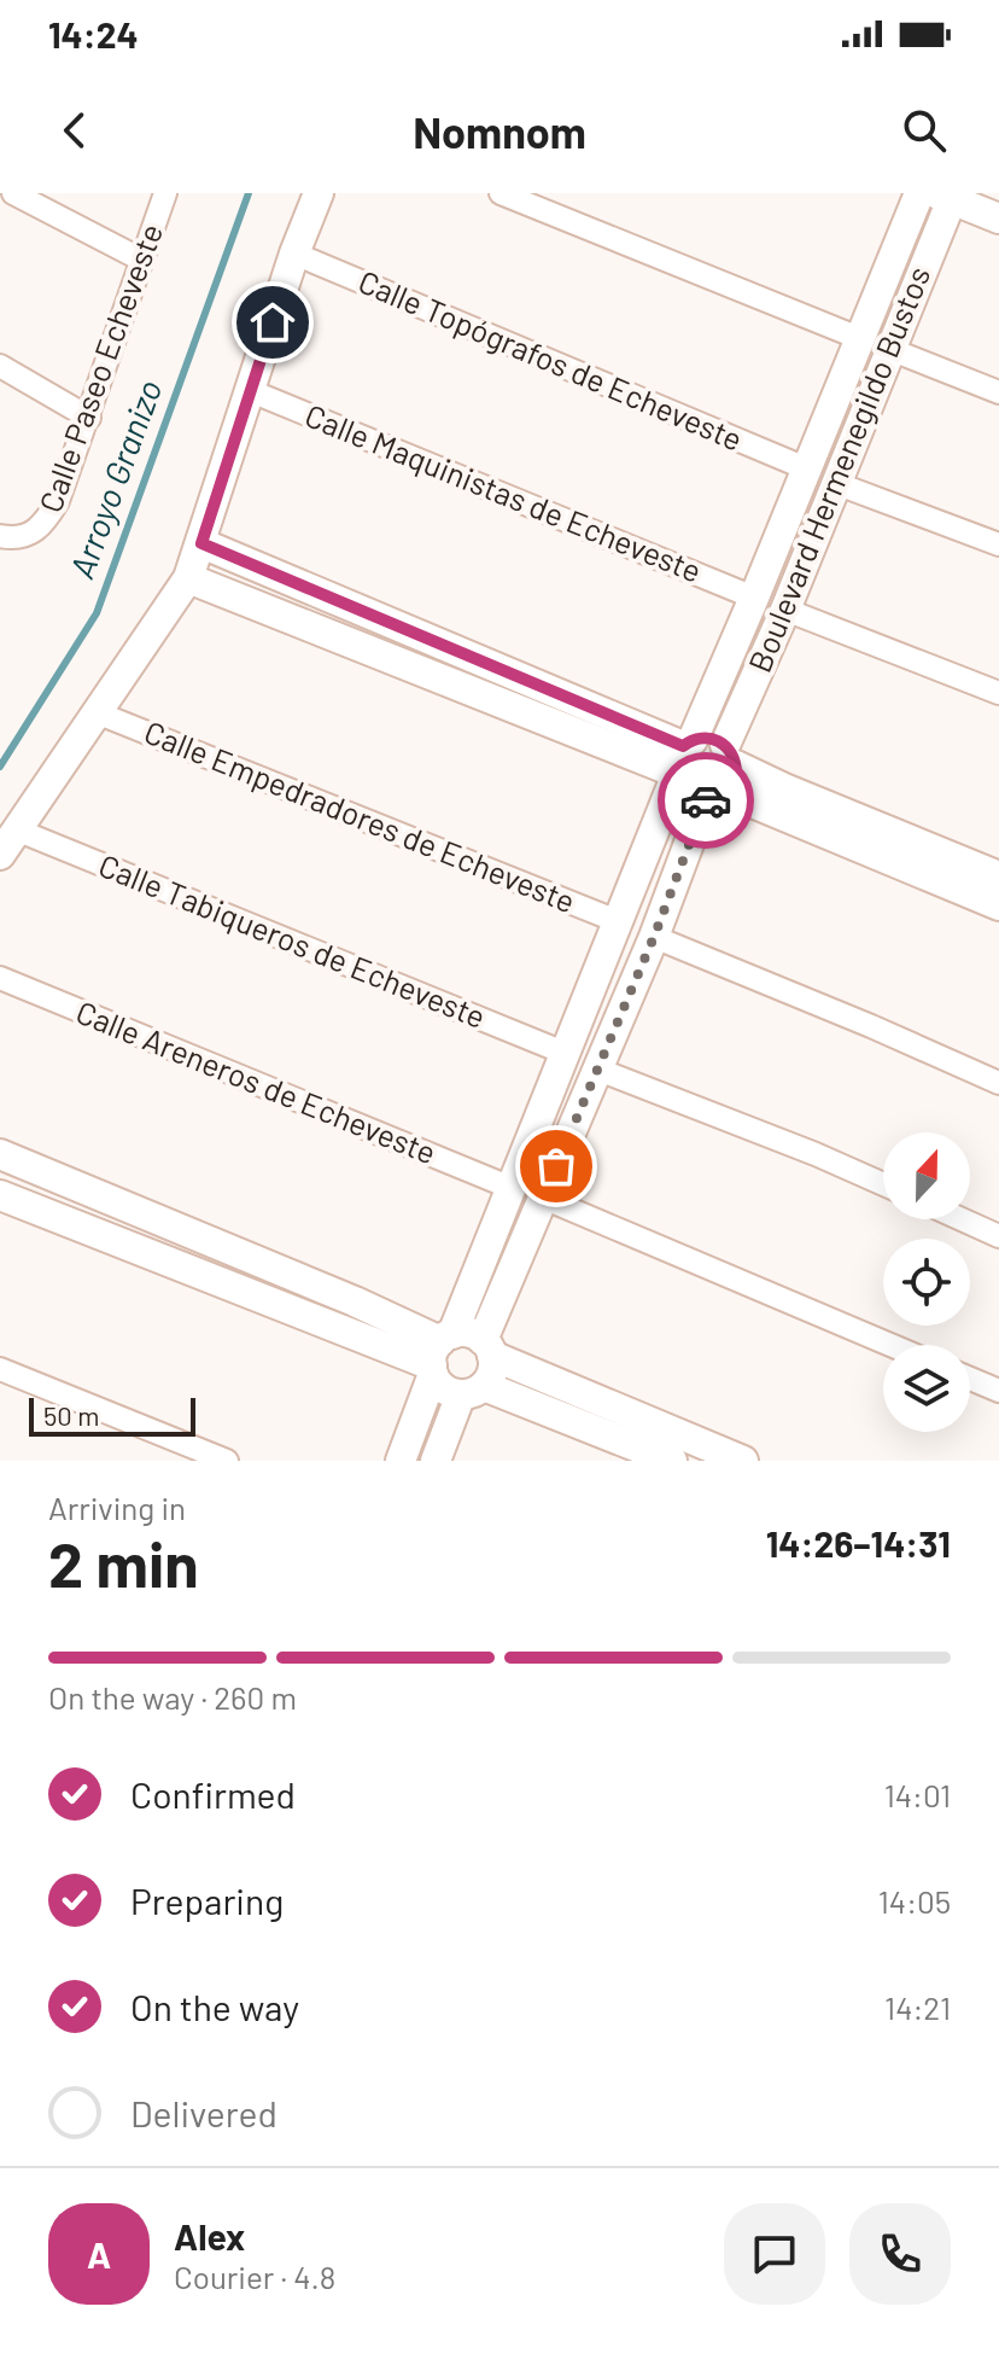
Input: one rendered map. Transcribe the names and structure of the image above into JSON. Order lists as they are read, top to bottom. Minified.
{"streets":{"street":["Calle Topógrafos de Echeveste","Calle Paseo Echeveste","Boulevard Hermenegildo Bustos","Calle Maquinistas de Echeveste","Calle Empedradores de Echeveste","Calle Tabiqueros de Echeveste","Calle Areneros de Echeveste"]},"crossings":[["Calle Topógrafos de Echeveste","Boulevard Hermenegildo Bustos"],["Boulevard Hermenegildo Bustos","Calle Maquinistas de Echeveste"],["Boulevard Hermenegildo Bustos","Calle Empedradores de Echeveste"],["Boulevard Hermenegildo Bustos","Calle Tabiqueros de Echeveste"],["Boulevard Hermenegildo Bustos","Calle Areneros de Echeveste"]],"water":["Arroyo Granizo"],"scale_bar":"50 m","north":"top","page":{"status":"14:24","header":"Nomnom","scale":"50 m","heading":["2 min","Arriving in","14:26–14:31"],"panel":["Alex","Courier · 4.8"],"bar":"On the way · 260 m","list":[["Confirmed","14:01"],["Preparing","14:05"],["On the way","14:21"],"Delivered"],"round":"A"}}
